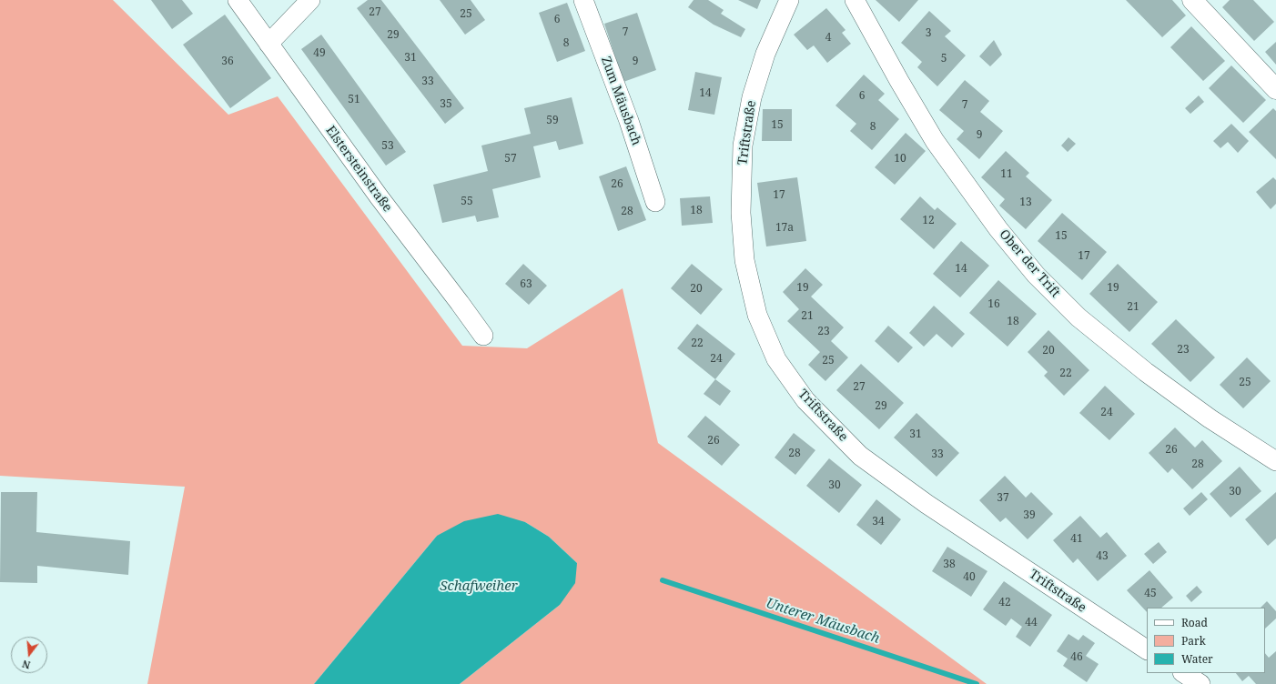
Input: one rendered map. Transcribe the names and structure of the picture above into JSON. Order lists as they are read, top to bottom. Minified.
{"streets":{"street":["Zum Mäusbach","Triftstraße","Elstersteinstraße","Ober der Trift"]},"water":["Schafweiher","Unterer Mäusbach"],"house_numbers":["27","25","6","7","3","29","4","8","49","31","5","36","9","33","14","6","51","35","7","59","15","8","9","53","57","10","11","26","17","55","13","18","28","12","17a","15","17","14","63","19","19","20","16","21","21","18","23","22","23","20","24","25","22","25","27","29","24","31","26","26","28","33","28","30","30","37","39","34","41","43","38","40","45","42","44","46"],"legend":["Road","Park","Water"],"north":"bottom"}
